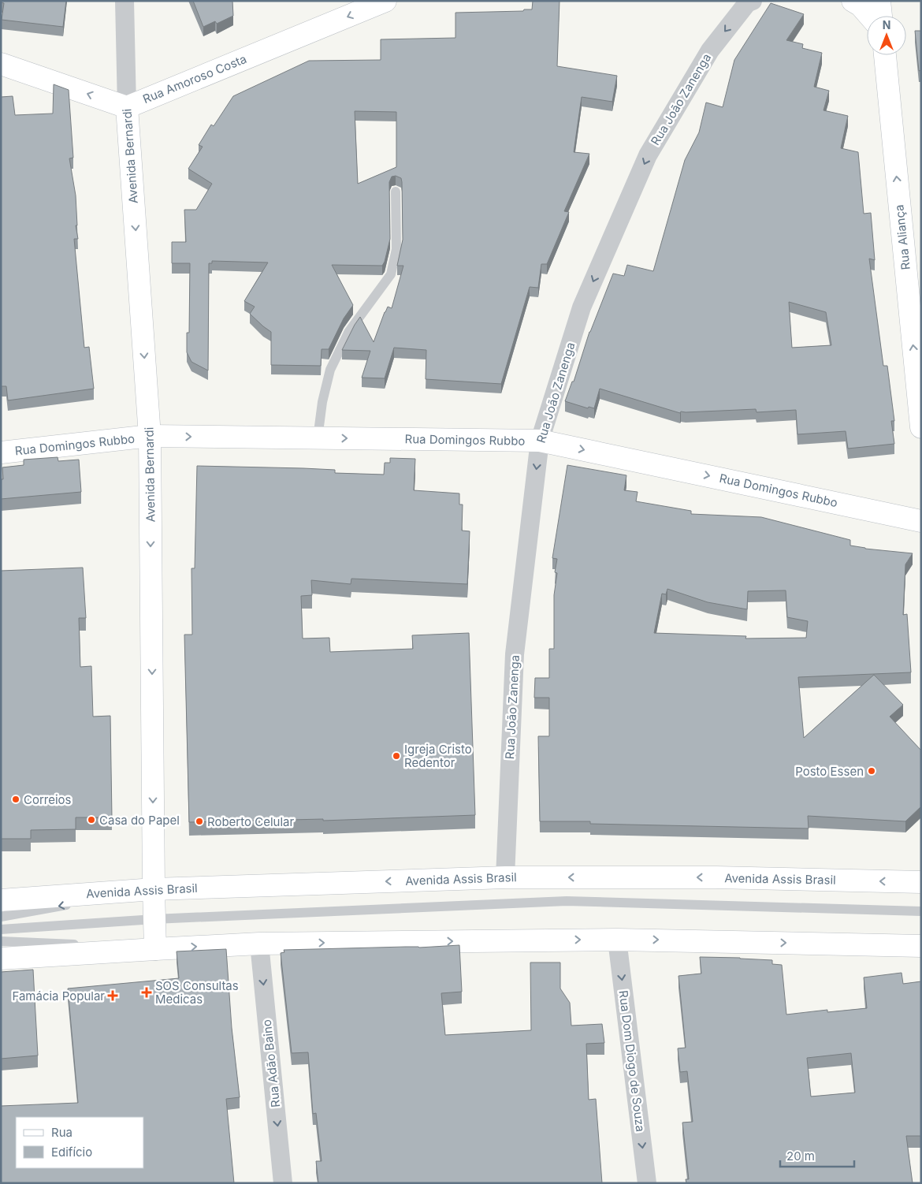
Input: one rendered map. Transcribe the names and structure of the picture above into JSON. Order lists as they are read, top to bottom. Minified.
{"streets":{"main road":["Rua Amoroso Costa","Avenida Bernardi","Rua Aliança","Rua Domingos Rubbo","Avenida Assis Brasil"],"street":["Rua João Zanenga","Rua Dom Diogo de Souza","Rua Adão Baino"]},"crossings":[["Rua Amoroso Costa","Avenida Bernardi"],["Rua João Zanenga","Rua Domingos Rubbo"],["Rua João Zanenga","Avenida Assis Brasil"],["Avenida Bernardi","Rua Domingos Rubbo"],["Avenida Bernardi","Avenida Assis Brasil"]],"one_way":["Rua Amoroso Costa","Rua João Zanenga","Avenida Bernardi","Rua Aliança","Rua Domingos Rubbo","Rua Dom Diogo de Souza","Rua Adão Baino"],"places":{"other":["Igreja Cristo Redentor","Posto Essen","Correios","Casa do Papel","Roberto Celular"],"health":["SOS Consultas Medicas","Famácia Popular"]},"legend":["Rua","Edifício"],"scale_bar":"20 m","north":"top"}
